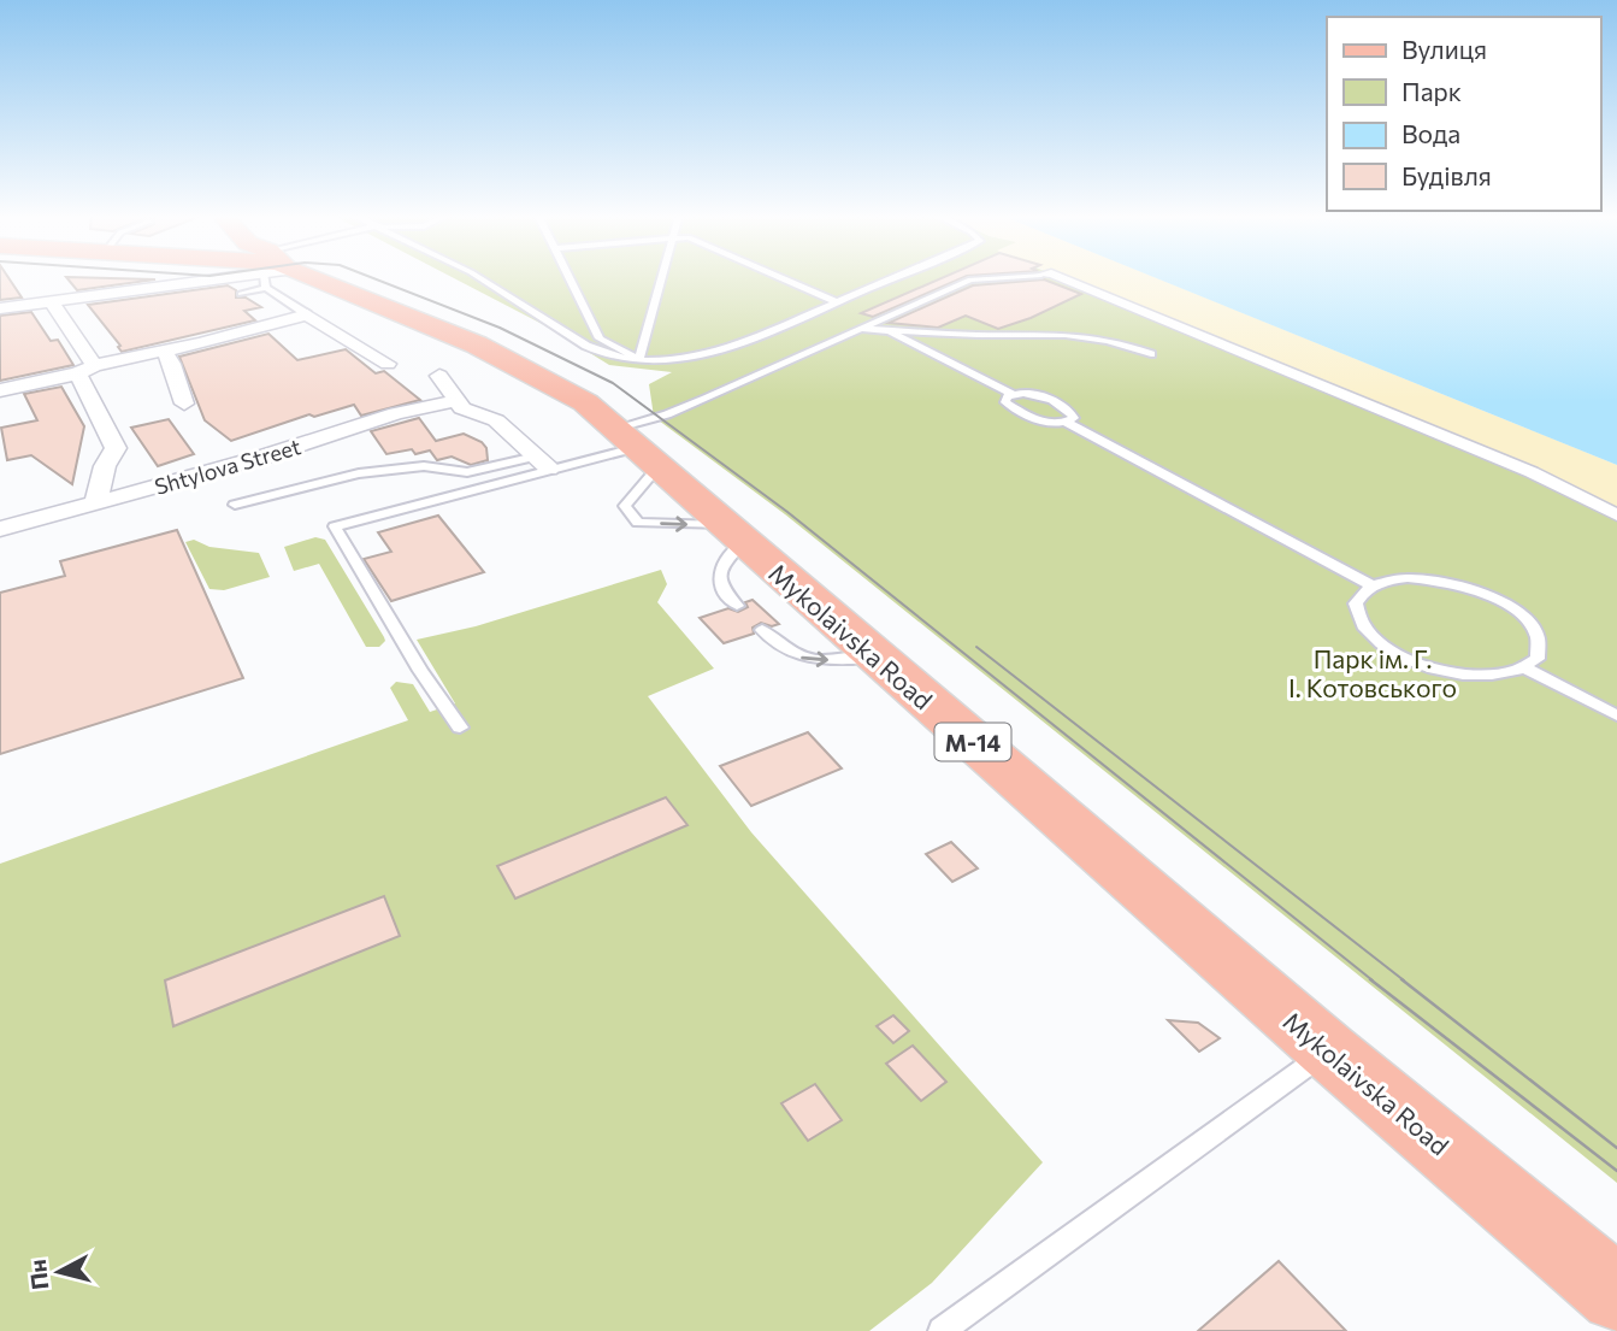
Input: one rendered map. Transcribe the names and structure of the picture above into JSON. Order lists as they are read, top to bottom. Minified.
{"streets":{"main road":["Mykolaivska Road","М-14"],"street":["Shtylova Street"]},"parks":["Парк ім. Г. І. Котовського"],"legend":["Вулиця","Парк","Вода","Будівля"],"north":"left"}
